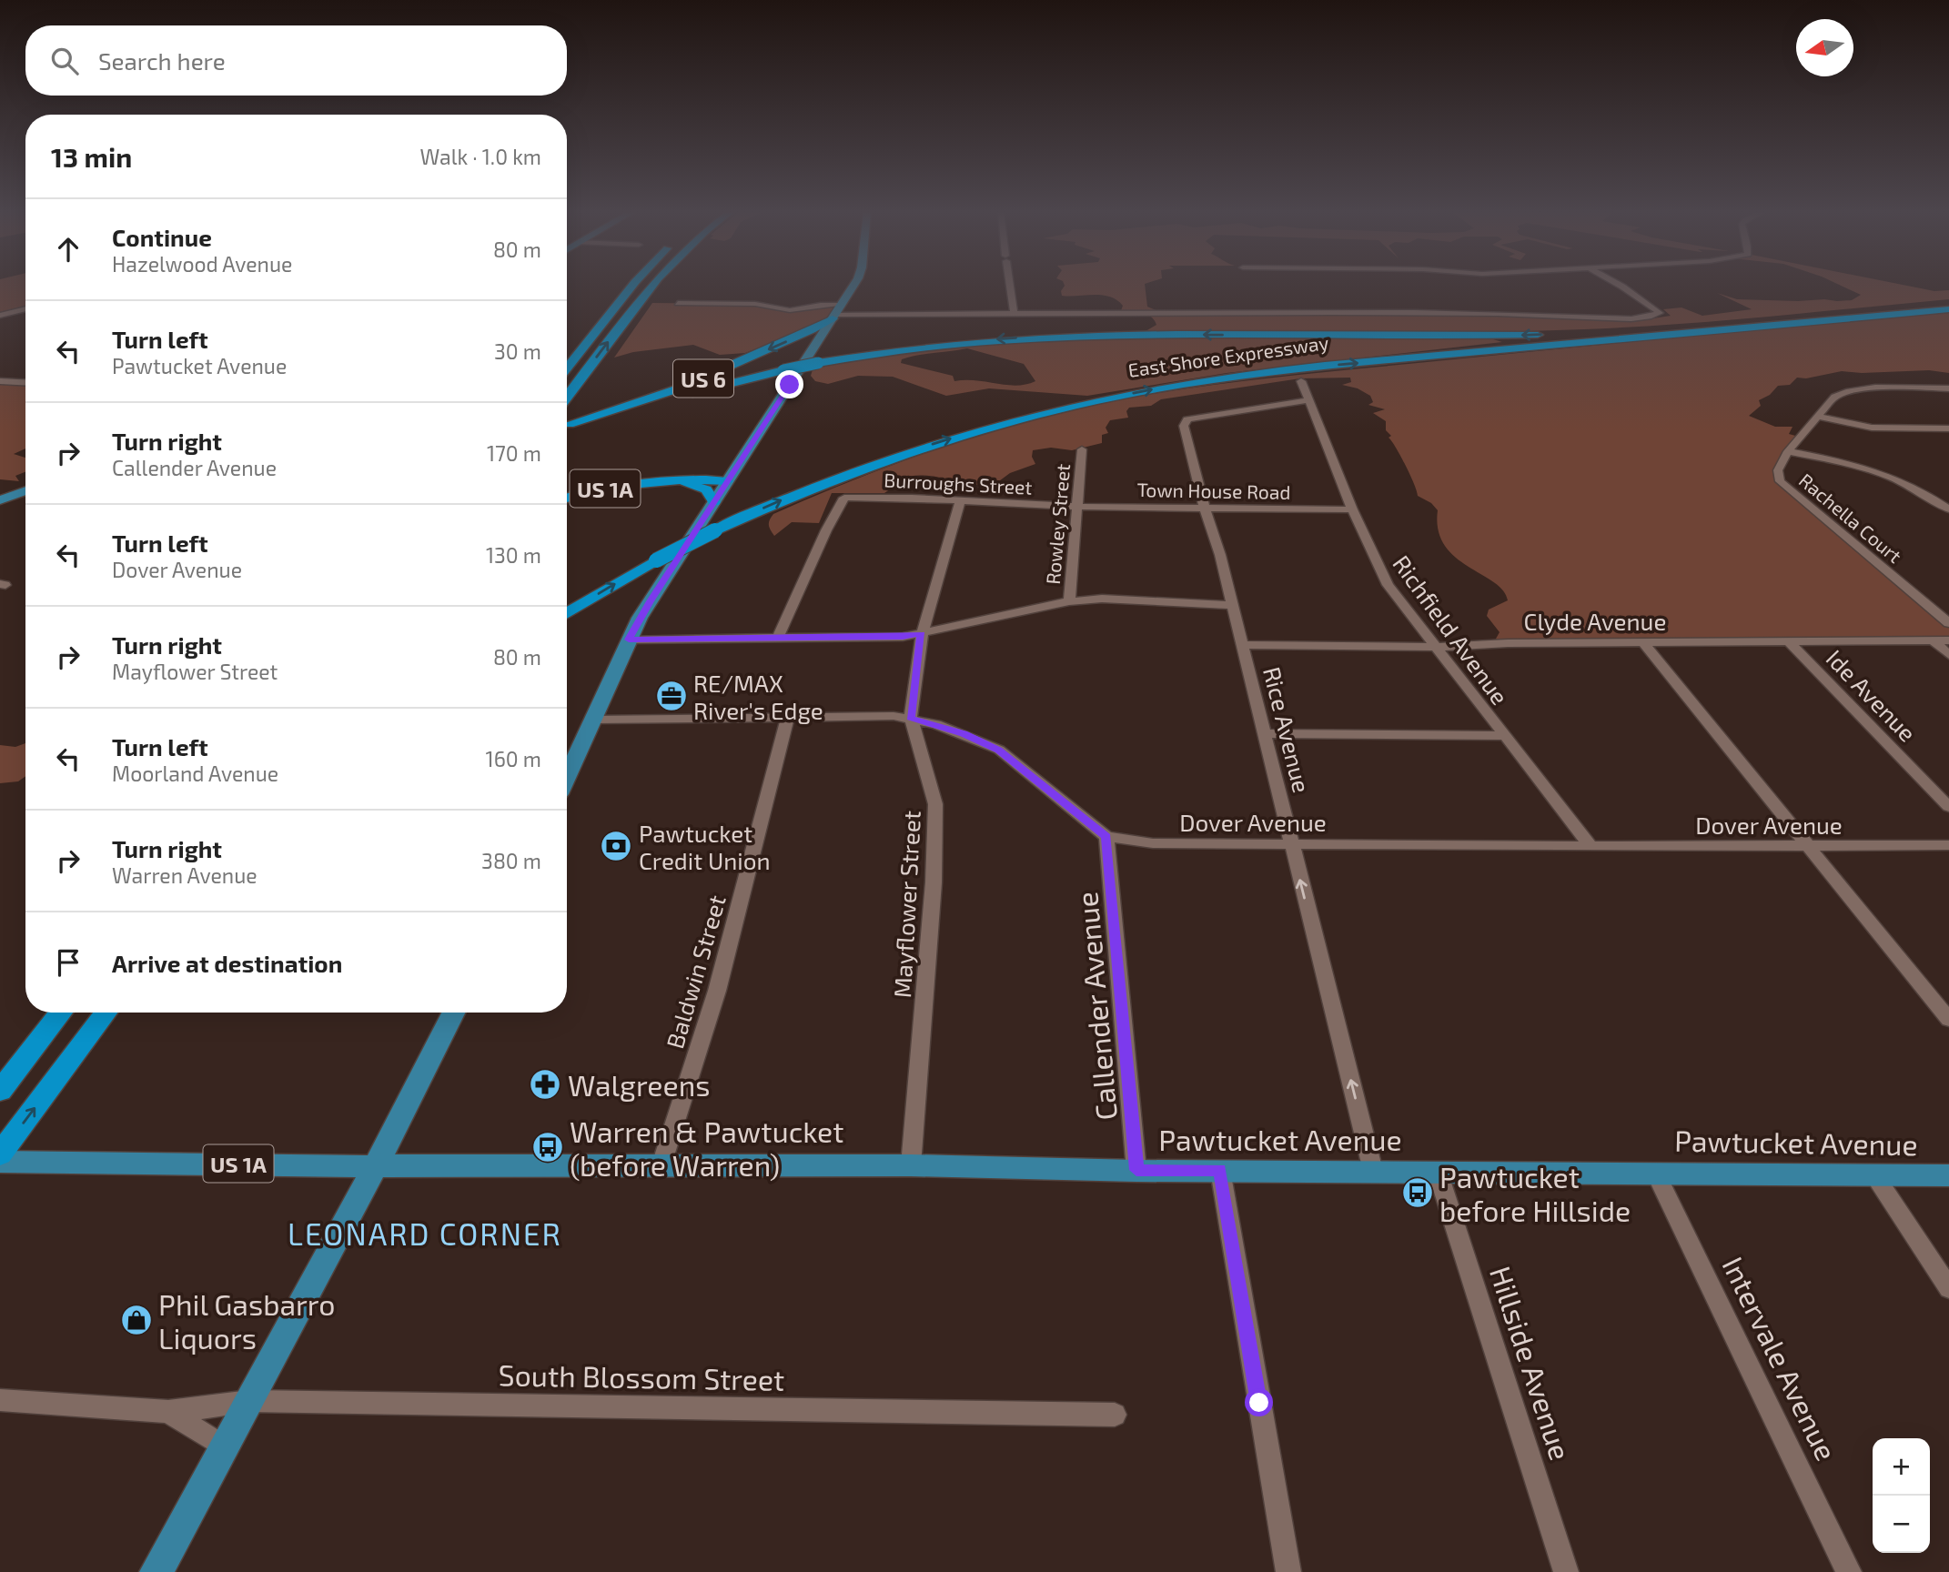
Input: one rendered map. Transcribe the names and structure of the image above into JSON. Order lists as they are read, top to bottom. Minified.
{"streets":{"highway":["East Shore Expressway","US 6","US 1A"],"main road":["Pawtucket Avenue"],"street":["Burroughs Street","Town House Road","Rachella Court","Rowley Street","Clyde Avenue","Richfield Avenue","Ide Avenue","Rice Avenue","Dover Avenue","Mayflower Street","Baldwin Street","Callender Avenue","Intervale Avenue","Hillside Avenue","South Blossom Street"]},"crossings":[["Burroughs Street","Town House Road"],["Burroughs Street","Rowley Street"],["Burroughs Street","Mayflower Street"],["Town House Road","Rowley Street"],["Town House Road","Richfield Avenue"],["Town House Road","Rice Avenue"],["Clyde Avenue","Richfield Avenue"],["Clyde Avenue","Ide Avenue"],["Clyde Avenue","Rice Avenue"],["Richfield Avenue","Rice Avenue"],["Richfield Avenue","Dover Avenue"],["Rice Avenue","Dover Avenue"],["Rice Avenue","Pawtucket Avenue"],["Dover Avenue","Callender Avenue"],["Mayflower Street","Pawtucket Avenue"],["Baldwin Street","Pawtucket Avenue"],["Callender Avenue","Pawtucket Avenue"],["Pawtucket Avenue","Intervale Avenue"],["Pawtucket Avenue","Hillside Avenue"]],"one_way":["Rice Avenue"],"districts":["LEONARD CORNER"],"places":{"office":["RE/MAX River's Edge"],"bank":["Pawtucket Credit Union"],"pharmacy":["Walgreens"],"bus stop":["Warren & Pawtucket (before Warren)","Pawtucket before Hillside"],"shop":["Phil Gasbarro Liquors"]},"north":"left","page":{"search":"Search here","heading":["13 min","Walk · 1.0 km"],"list":[["Continue","Hazelwood Avenue","80 m"],["Turn left","Pawtucket Avenue","30 m"],["Turn right","Callender Avenue","170 m"],["Turn left","Dover Avenue","130 m"],["Turn right","Mayflower Street","80 m"],["Turn left","Moorland Avenue","160 m"],["Turn right","Warren Avenue","380 m"],"Arrive at destination"],"map_buttons":["+","−"]}}
